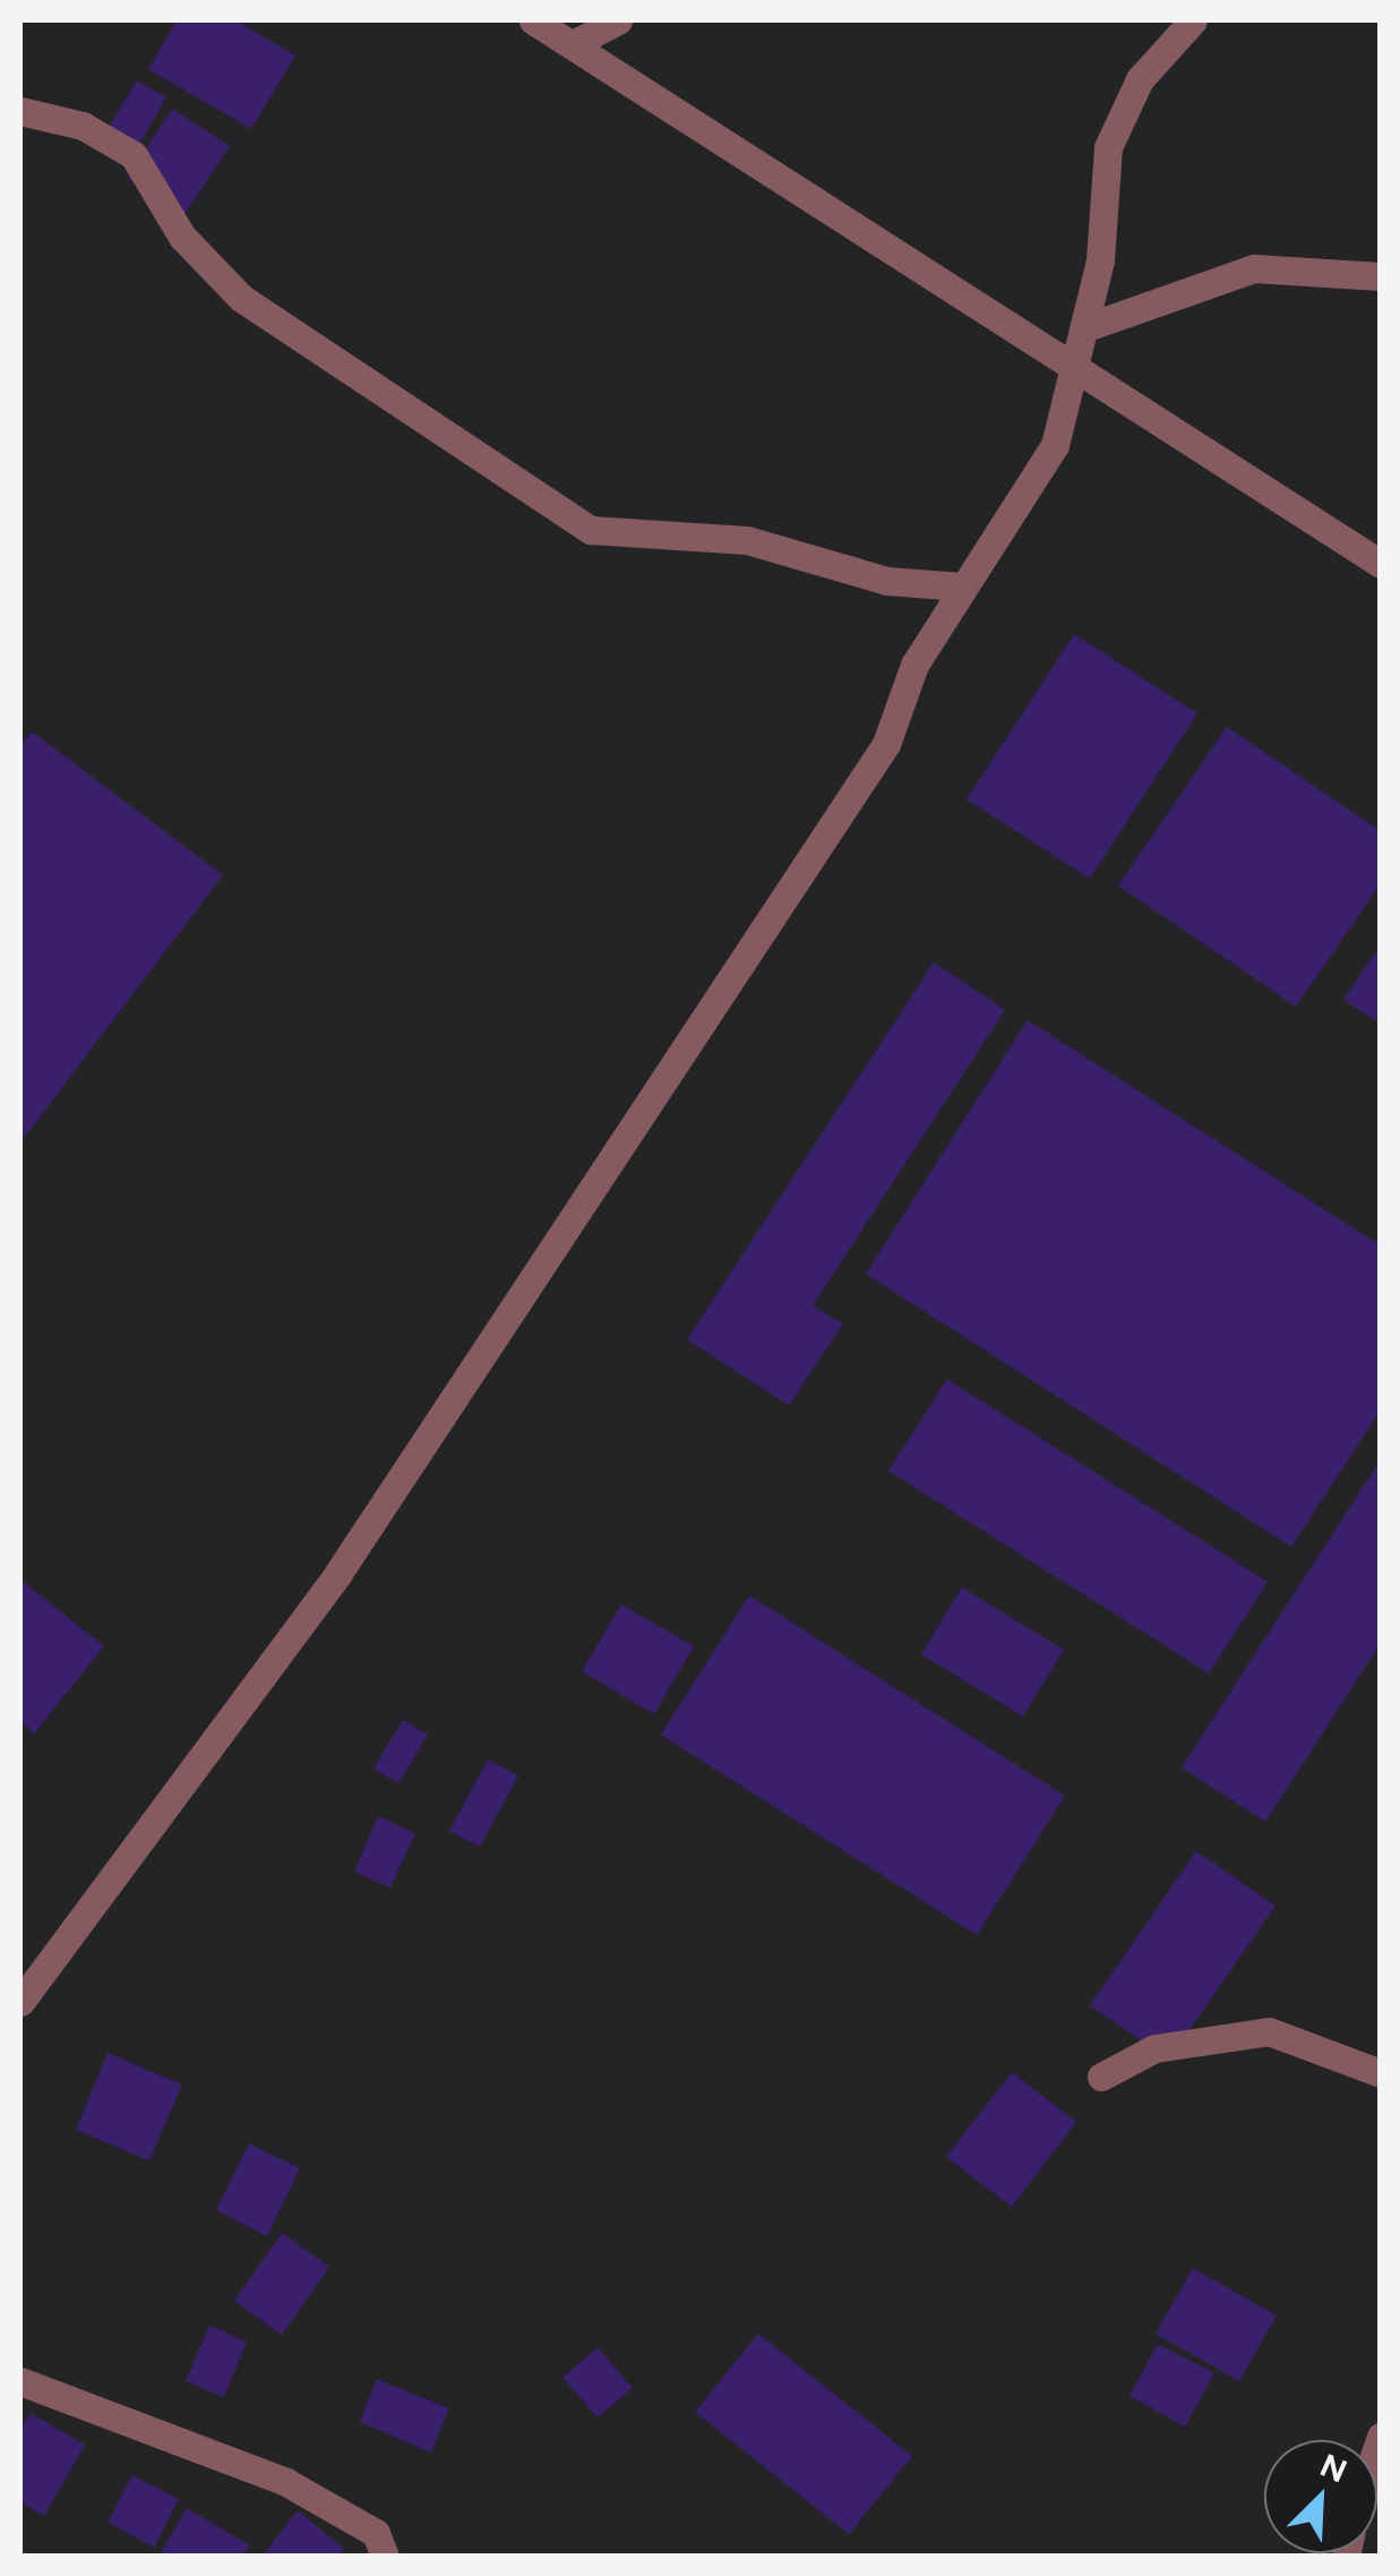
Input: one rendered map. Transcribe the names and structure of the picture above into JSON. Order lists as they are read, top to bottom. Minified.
{"north":"top right"}
